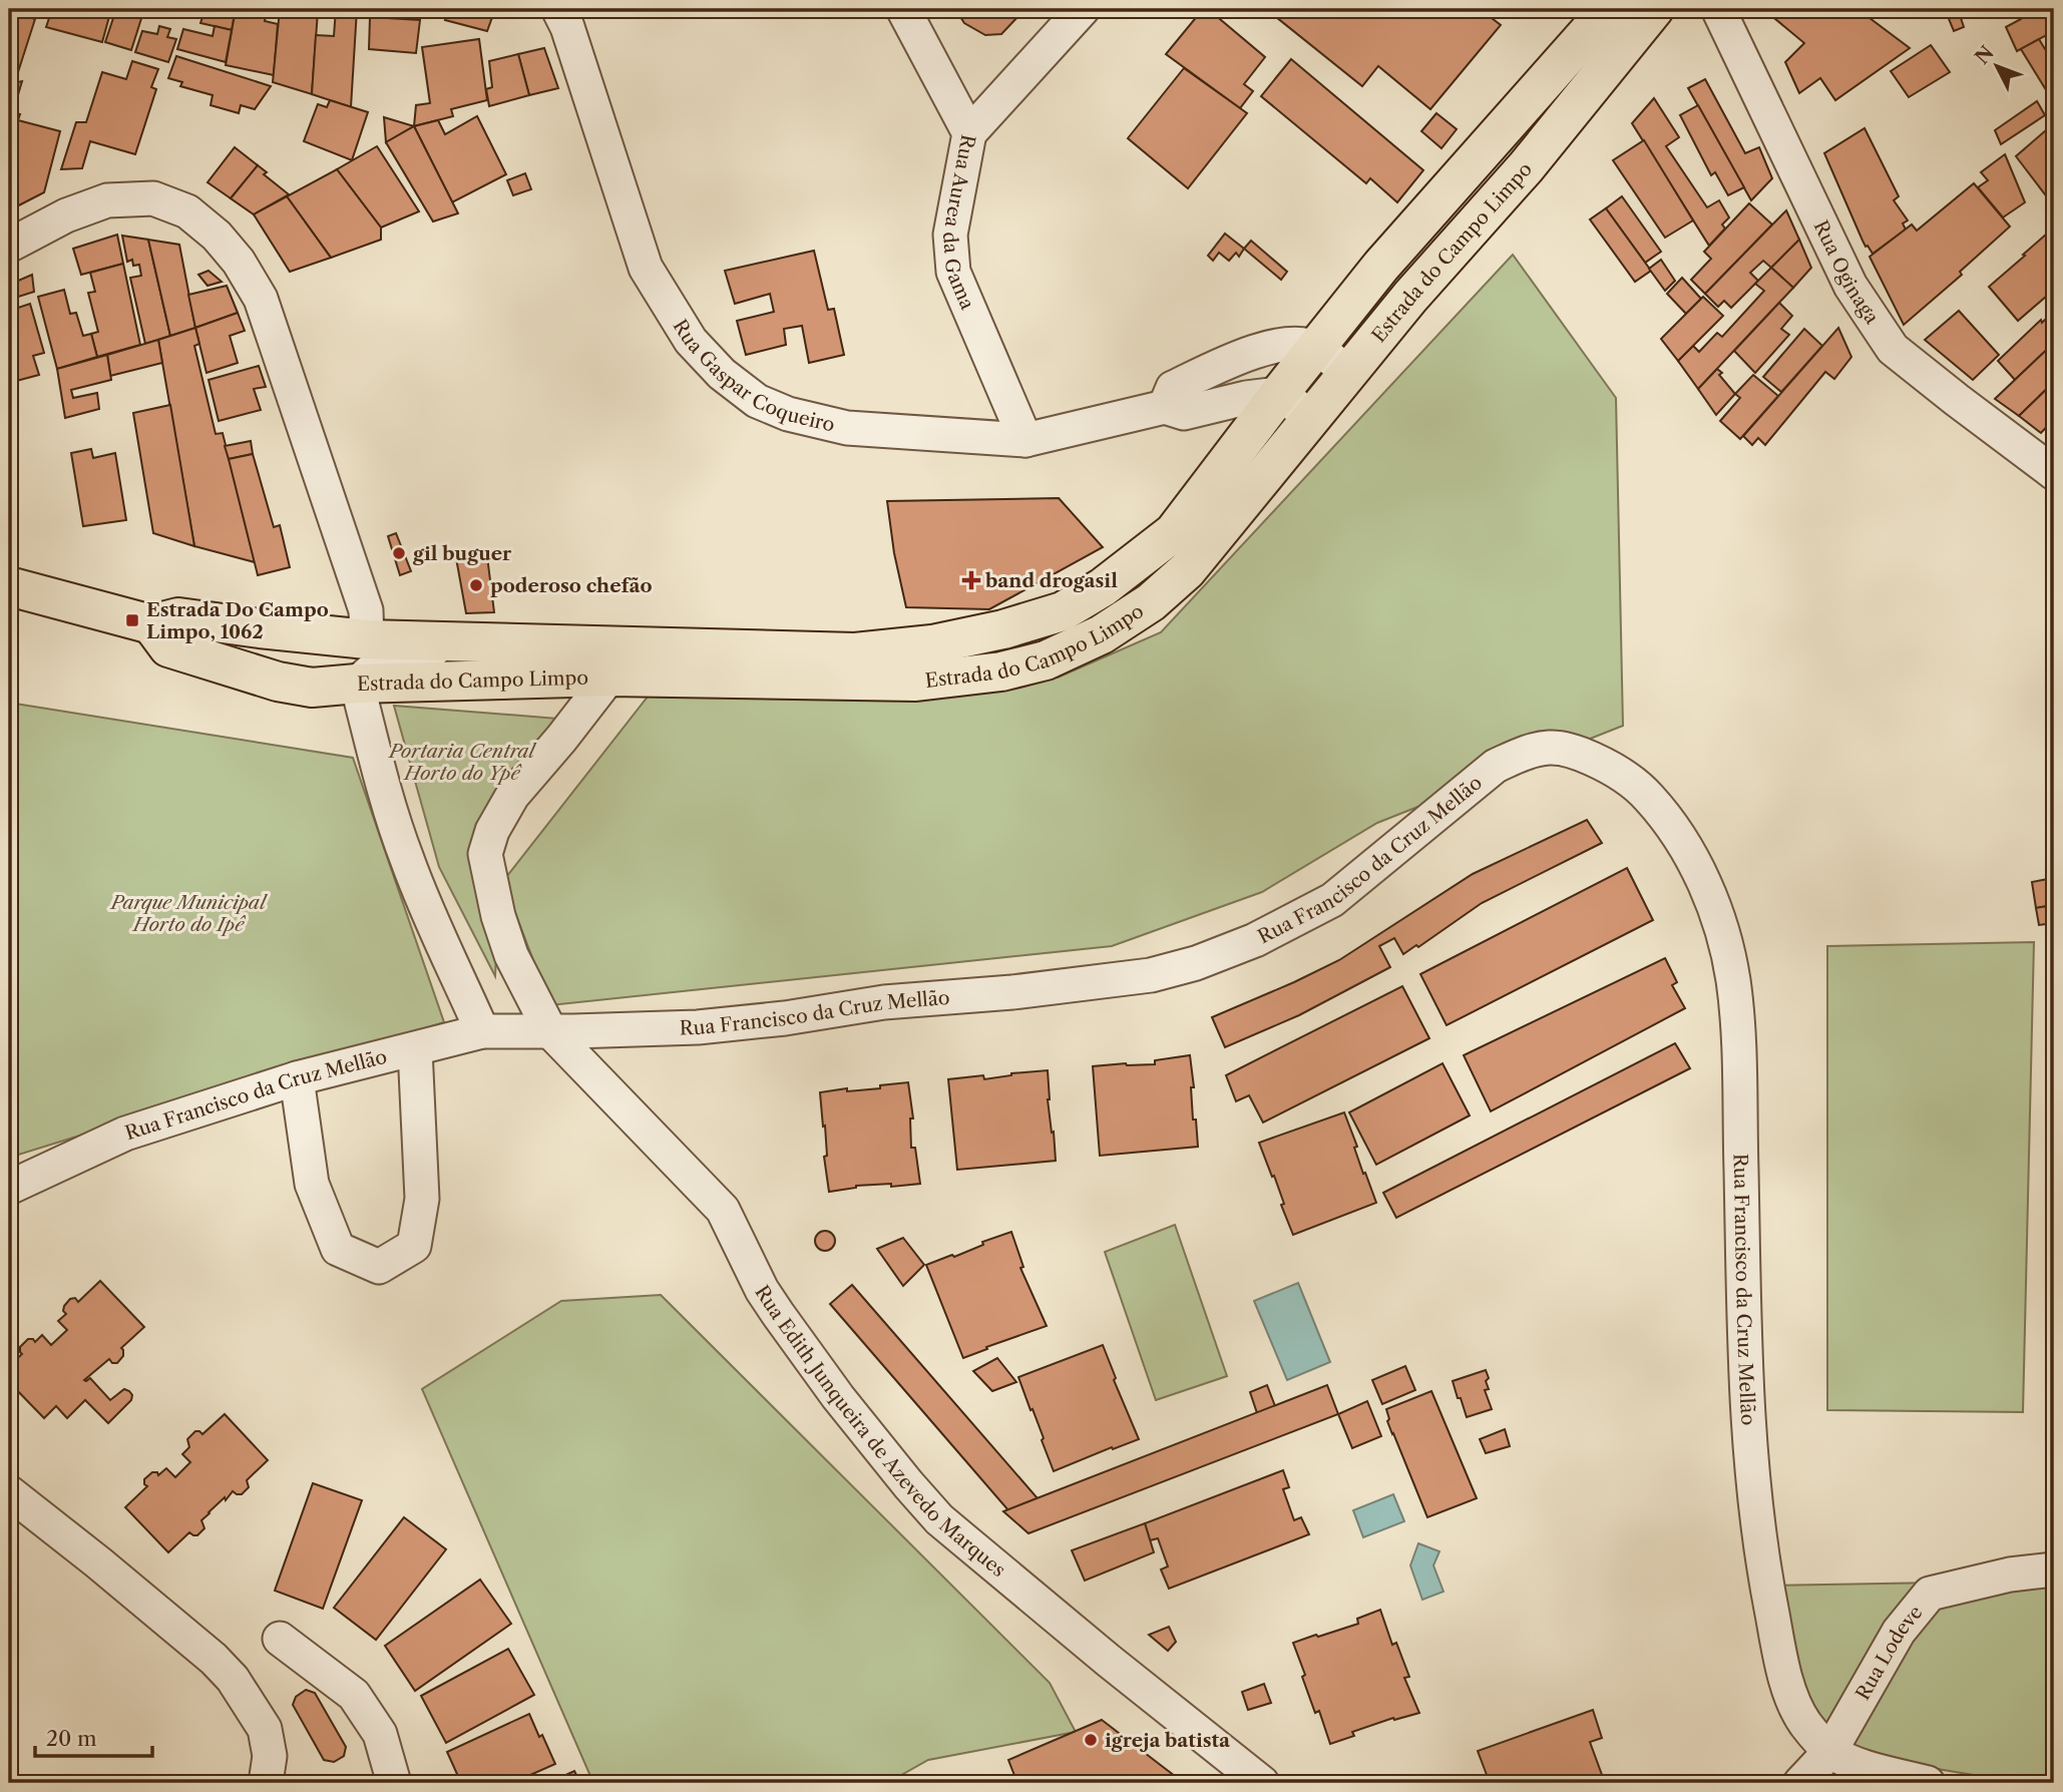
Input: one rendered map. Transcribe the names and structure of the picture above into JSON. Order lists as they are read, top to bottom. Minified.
{"streets":{"main road":["Estrada do Campo Limpo"],"street":["Rua Aurea da Gama","Rua Oginaga","Rua Gaspar Coqueiro","Rua Francisco da Cruz Mellão","Rua Edith Junqueira de Azevedo Marques","Rua Lodeve"]},"crossings":[["Rua Aurea da Gama","Rua Gaspar Coqueiro"],["Estrada do Campo Limpo","Rua Gaspar Coqueiro"],["Estrada do Campo Limpo","Rua Edith Junqueira de Azevedo Marques"],["Rua Francisco da Cruz Mellão","Rua Edith Junqueira de Azevedo Marques"],["Rua Francisco da Cruz Mellão","Rua Lodeve"]],"parks":["Portaria Central Horto do Ypê","Parque Municipal Horto do Ipê"],"places":{"other":["gil buguer","poderoso chefão","igreja batista"],"health":["band drogasil"],"transit":["Estrada Do Campo Limpo, 1062"]},"scale_bar":"20 m","north":"top left"}
